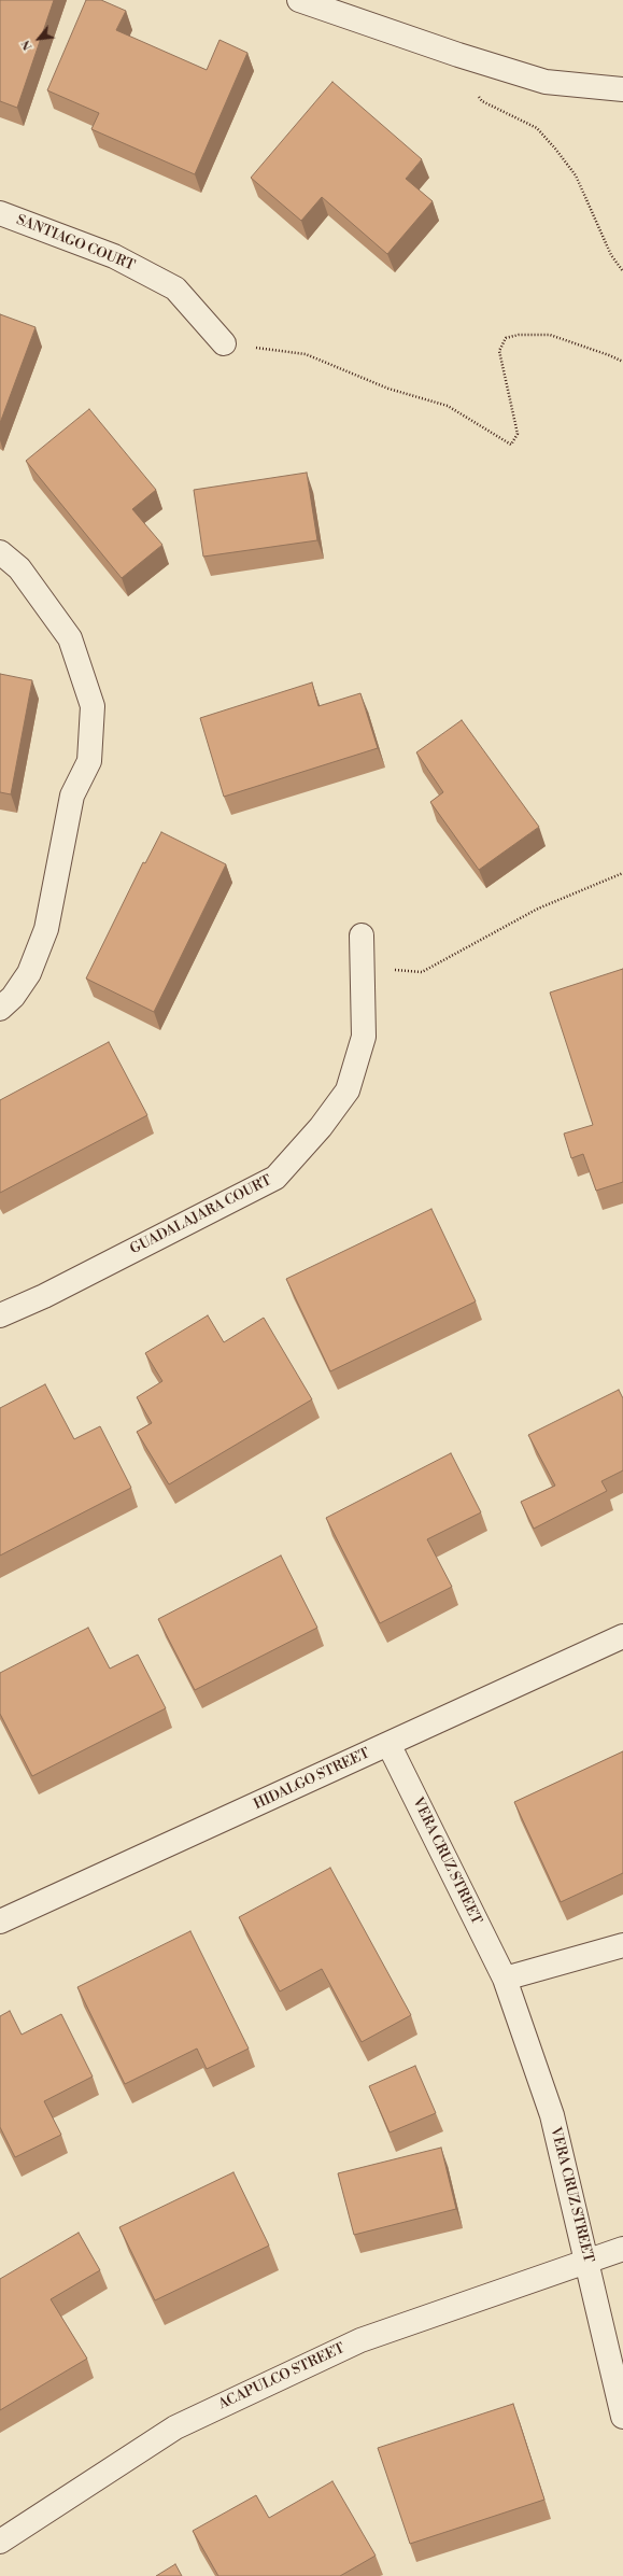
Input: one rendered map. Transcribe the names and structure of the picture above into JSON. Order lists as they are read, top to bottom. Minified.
{"streets":{"street":["SANTIAGO COURT","GUADALAJARA COURT","HIDALGO STREET","VERA CRUZ STREET","ACAPULCO STREET"]},"crossings":[["HIDALGO STREET","VERA CRUZ STREET"],["VERA CRUZ STREET","ACAPULCO STREET"]],"north":"bottom left"}
